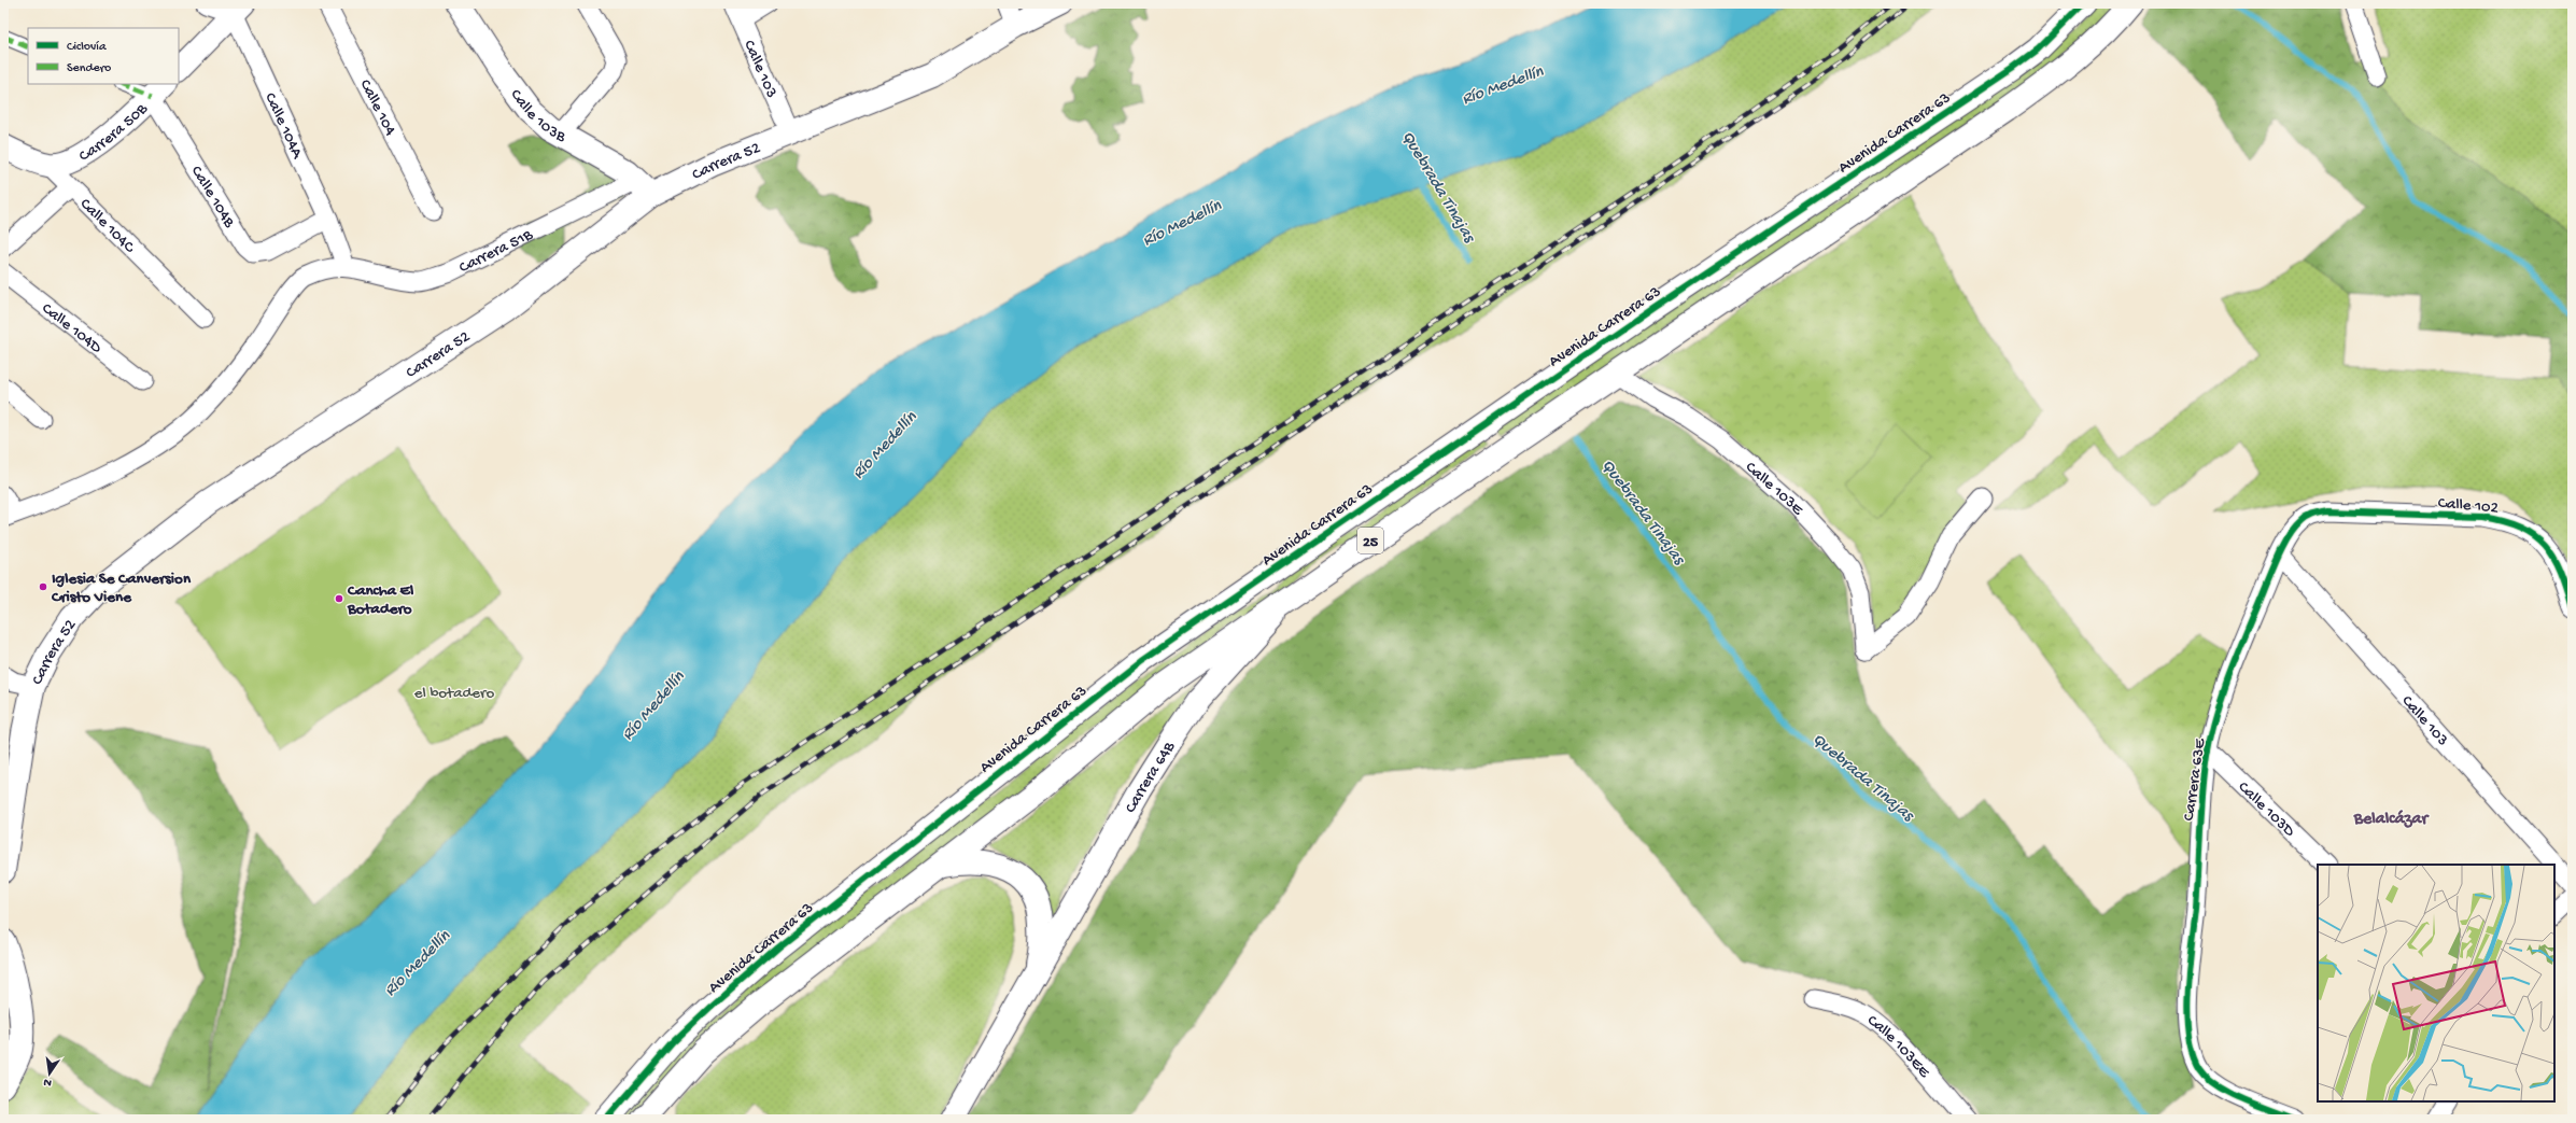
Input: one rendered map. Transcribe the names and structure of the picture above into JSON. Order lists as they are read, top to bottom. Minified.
{"streets":{"main road":["Calle 103B","Carrera 50B","Avenida Carrera 63","Carrera 52","Calle 104C","25","Carrera 64B"],"street":["Calle 103","Calle 104","Calle 104A","Calle 104B","Carrera 51B","Calle 104D","Calle 103E","Calle 102","Carrera 63E","Calle 103D","Calle 103EE"]},"crossings":[["Calle 103","Carrera 52"],["Calle 103","Carrera 63E"],["Calle 103B","Carrera 52"],["Calle 103B","Carrera 51B"],["Calle 104A","Calle 104B"],["Calle 104A","Carrera 51B"],["Carrera 50B","Calle 104B"],["Carrera 50B","Calle 104C"],["Carrera 52","Carrera 51B"],["Calle 103E","25"],["Calle 102","Carrera 63E"],["25","Carrera 64B"],["Carrera 63E","Calle 103D"]],"districts":["Belalcázar"],"water":["Río Medellín","Quebrada Tinajas"],"parks":["el botadero"],"places":["Iglesia Se Canversion Cristo Viene","Cancha El Botadero"],"legend":["Ciclovía","Sendero"],"north":"bottom"}
